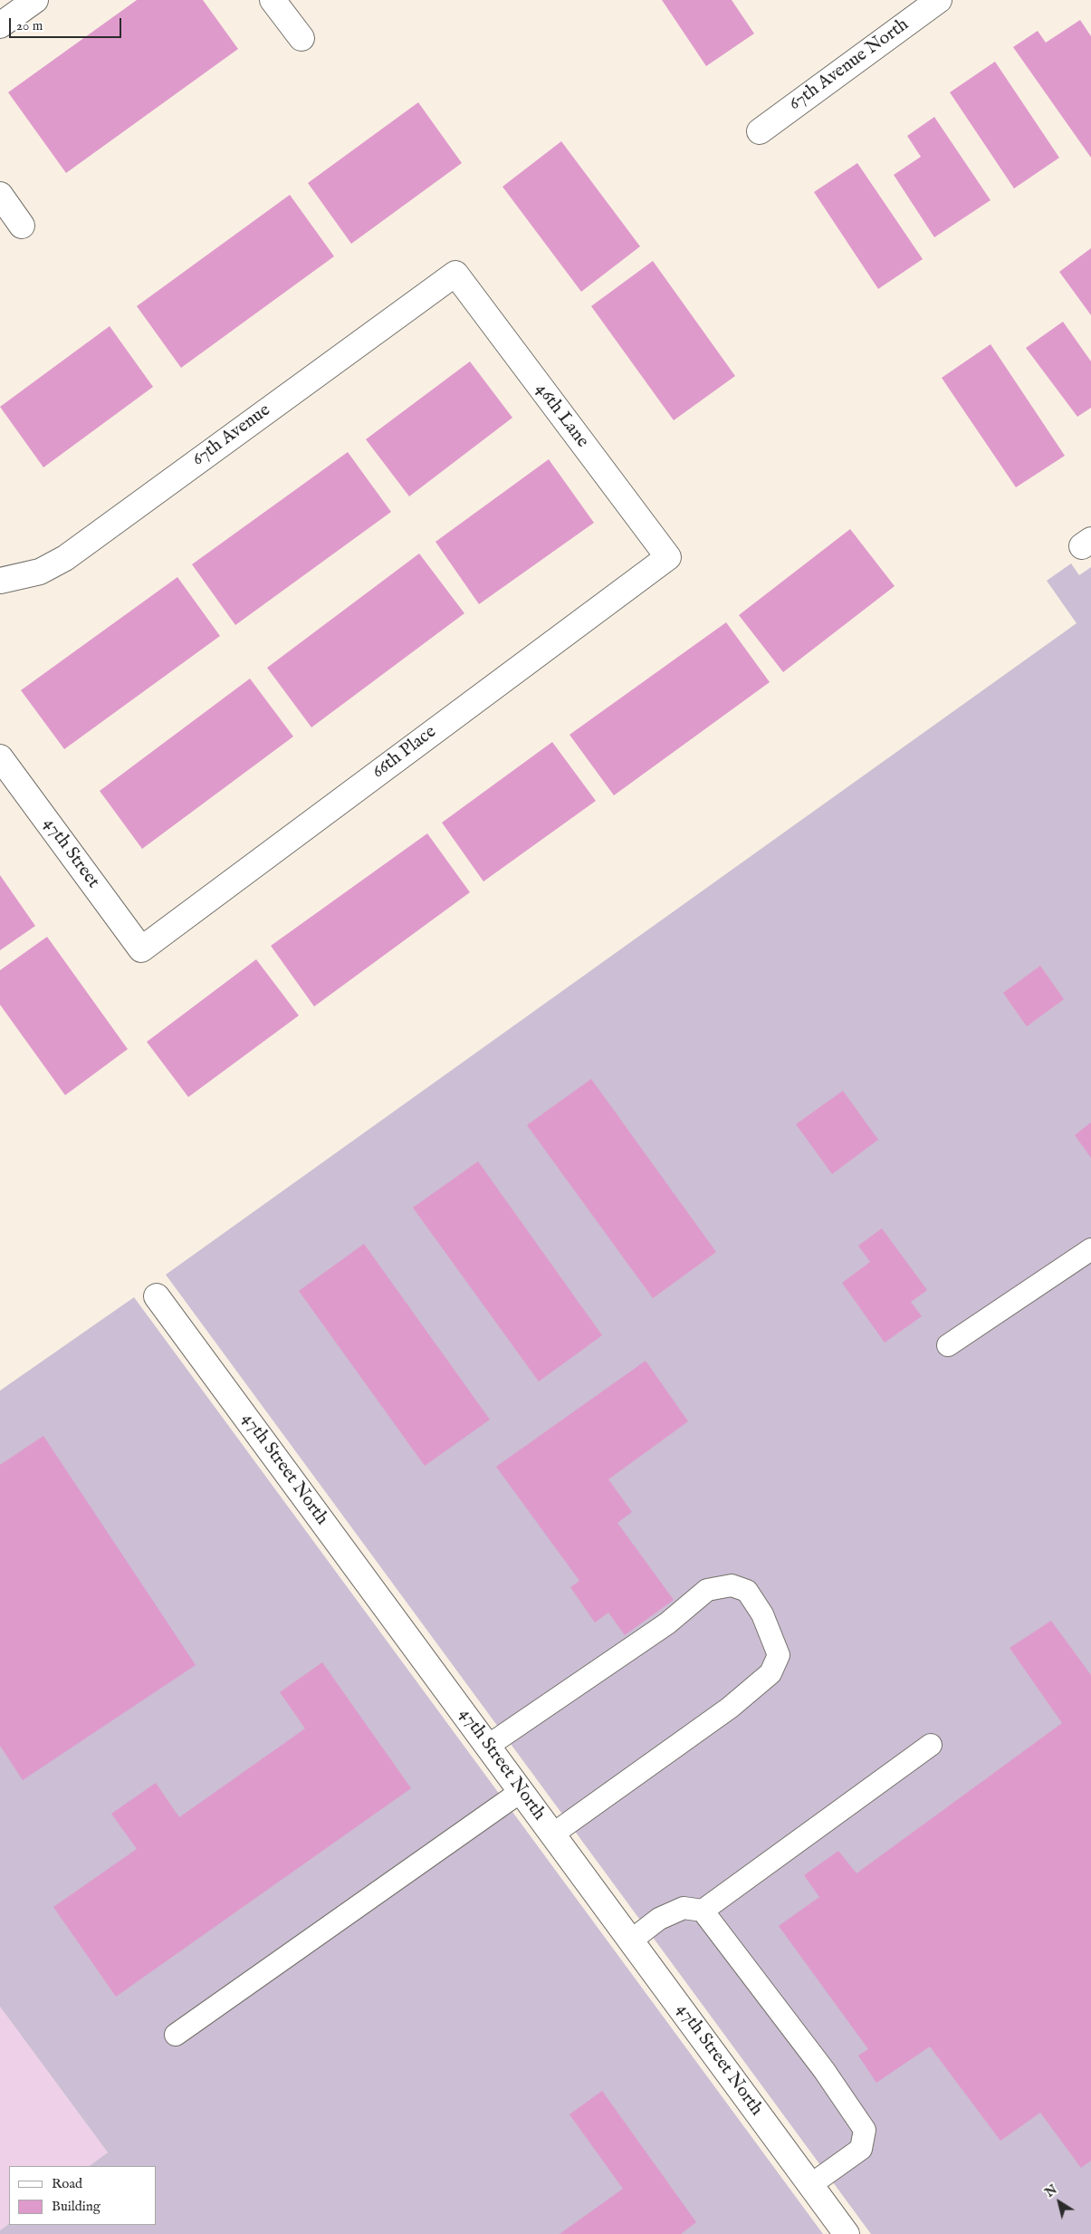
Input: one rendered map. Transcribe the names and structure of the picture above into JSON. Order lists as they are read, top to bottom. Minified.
{"streets":{"street":["67th Avenue North","46th Lane","67th Avenue","66th Place","47th Street","47th Street North"]},"crossings":[["46th Lane","67th Avenue"],["46th Lane","66th Place"],["66th Place","47th Street"]],"legend":["Road","Building"],"scale_bar":"20 m","north":"top left"}
